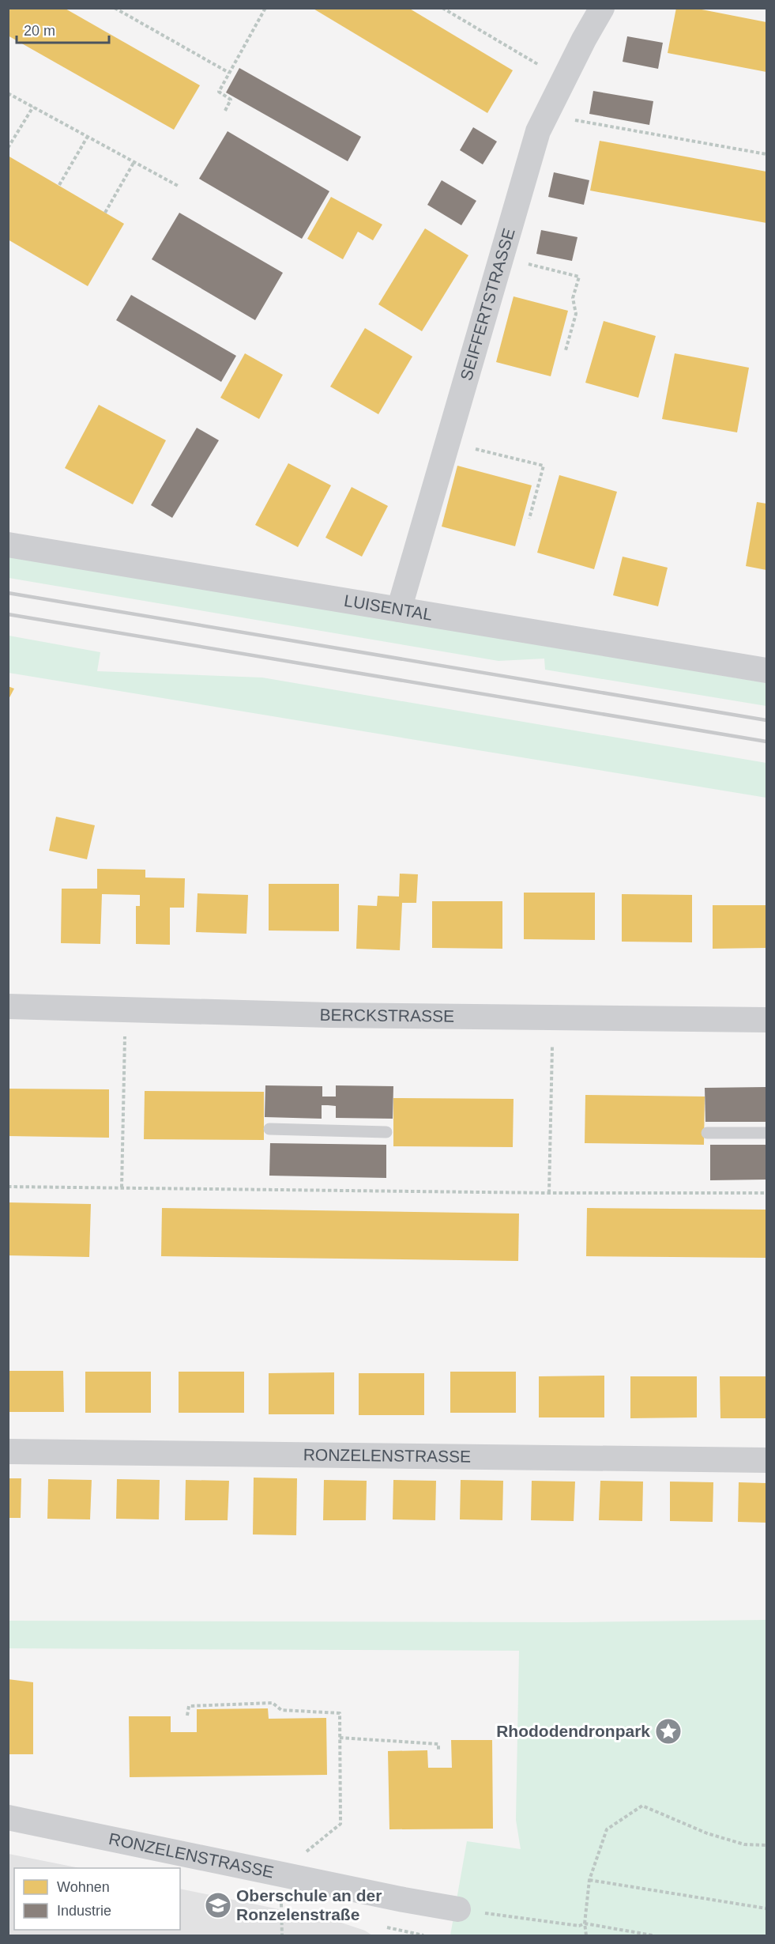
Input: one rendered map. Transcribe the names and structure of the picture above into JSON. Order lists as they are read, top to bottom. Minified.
{"streets":{"street":["SEIFFERTSTRASSE","LUISENTAL","BERCKSTRASSE","RONZELENSTRASSE"]},"crossings":[["SEIFFERTSTRASSE","LUISENTAL"]],"places":{"place":["Rhododendronpark"],"school or university":["Oberschule an der Ronzelenstraße"]},"legend":["Wohnen","Industrie"],"scale_bar":"20 m"}
